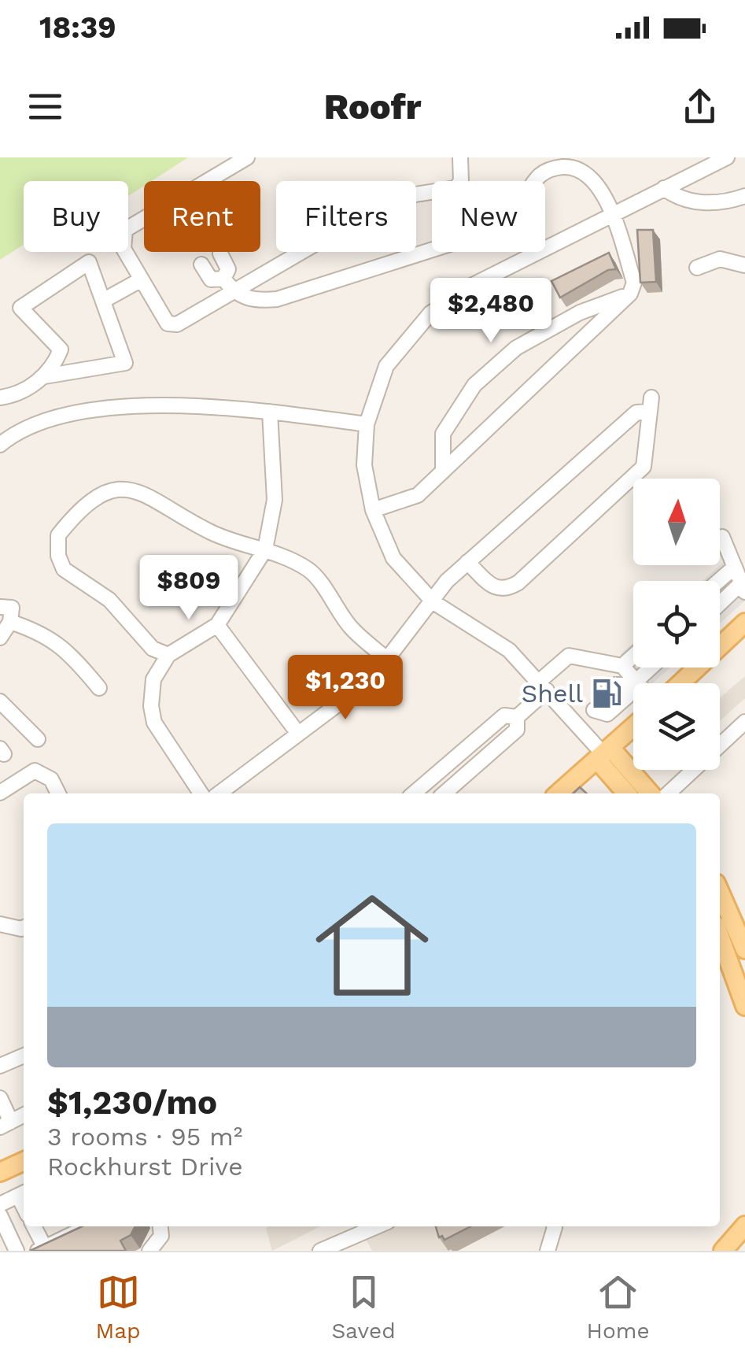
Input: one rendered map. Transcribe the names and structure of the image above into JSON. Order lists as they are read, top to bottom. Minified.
{"places":{"fuel station":["Shell"]},"north":"top","page":{"status":"18:39","header":"Roofr","chip":["Buy","Rent","Filters","New"],"price":["$2,480","$809","$1,230"],"list":[{"name":"$1,230/mo","note":"3 rooms · 95 m² · Rockhurst Drive"}],"tabs":["Map","Saved","Home"]}}
